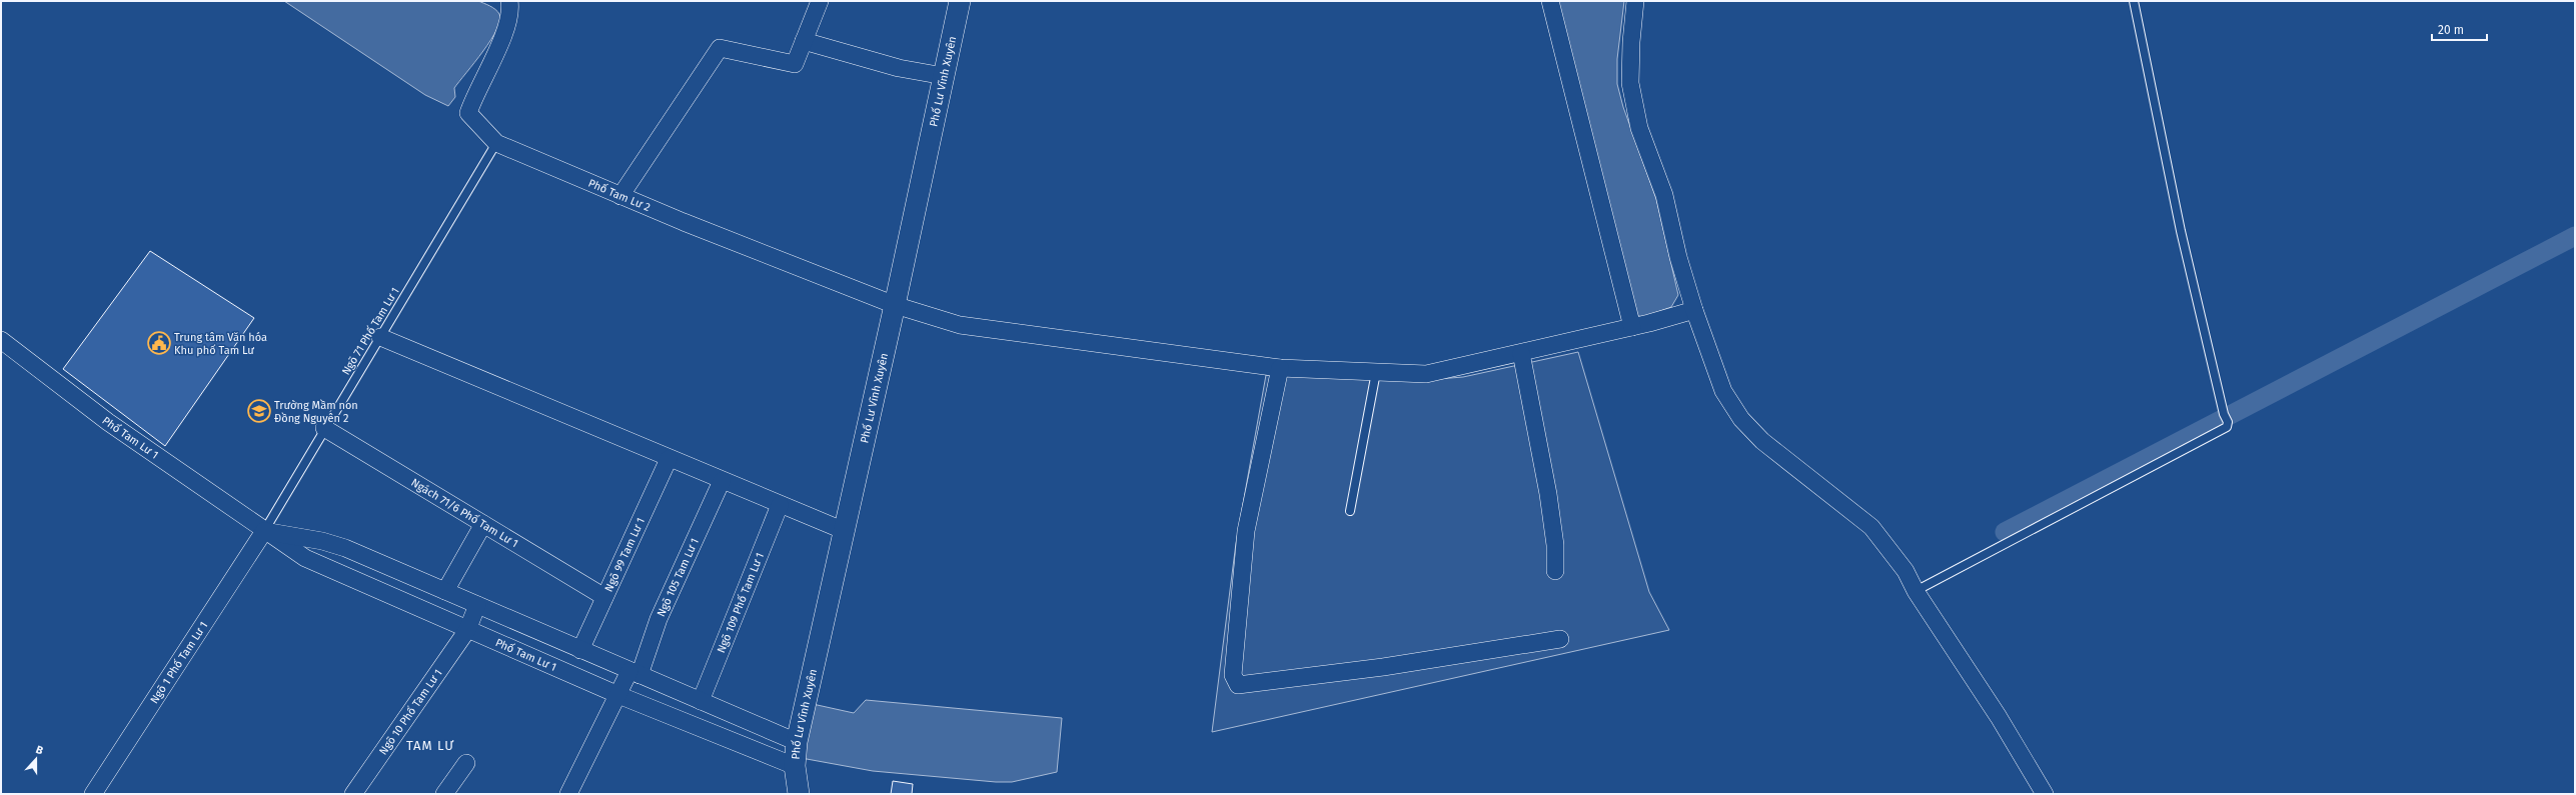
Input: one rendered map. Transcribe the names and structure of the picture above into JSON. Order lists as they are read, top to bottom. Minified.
{"streets":{"street":["Phố Lư Vĩnh Xuyên","Phố Tam Lư 2","Phố Tam Lư 1","Ngách 71/6 Phố Tam Lư 1","Ngõ 99 Tam Lư 1","Ngõ 105 Tam Lư 1","Ngõ 109 Phố Tam Lư 1","Ngõ 1 Phố Tam Lư 1","Ngõ 10 Phố Tam Lư 1"],"lane":["Ngõ 71 Phố Tam Lư 1"]},"crossings":[["Phố Lư Vĩnh Xuyên","Phố Tam Lư 2"],["Phố Lư Vĩnh Xuyên","Phố Tam Lư 1"],["Phố Tam Lư 2","Ngõ 71 Phố Tam Lư 1"],["Ngõ 71 Phố Tam Lư 1","Phố Tam Lư 1"],["Ngõ 71 Phố Tam Lư 1","Ngách 71/6 Phố Tam Lư 1"],["Ngõ 71 Phố Tam Lư 1","Ngõ 1 Phố Tam Lư 1"],["Phố Tam Lư 1","Ngõ 99 Tam Lư 1"],["Phố Tam Lư 1","Ngõ 105 Tam Lư 1"],["Phố Tam Lư 1","Ngõ 109 Phố Tam Lư 1"],["Phố Tam Lư 1","Ngõ 1 Phố Tam Lư 1"],["Phố Tam Lư 1","Ngõ 10 Phố Tam Lư 1"],["Ngách 71/6 Phố Tam Lư 1","Ngõ 99 Tam Lư 1"]],"districts":["TAM LƯ"],"places":{"public building":["Trung tâm Văn hóa Khu phố Tam Lư"],"school or university":["Trường Mầm non Đồng Nguyên 2"]},"scale_bar":"20 m","north":"top"}
